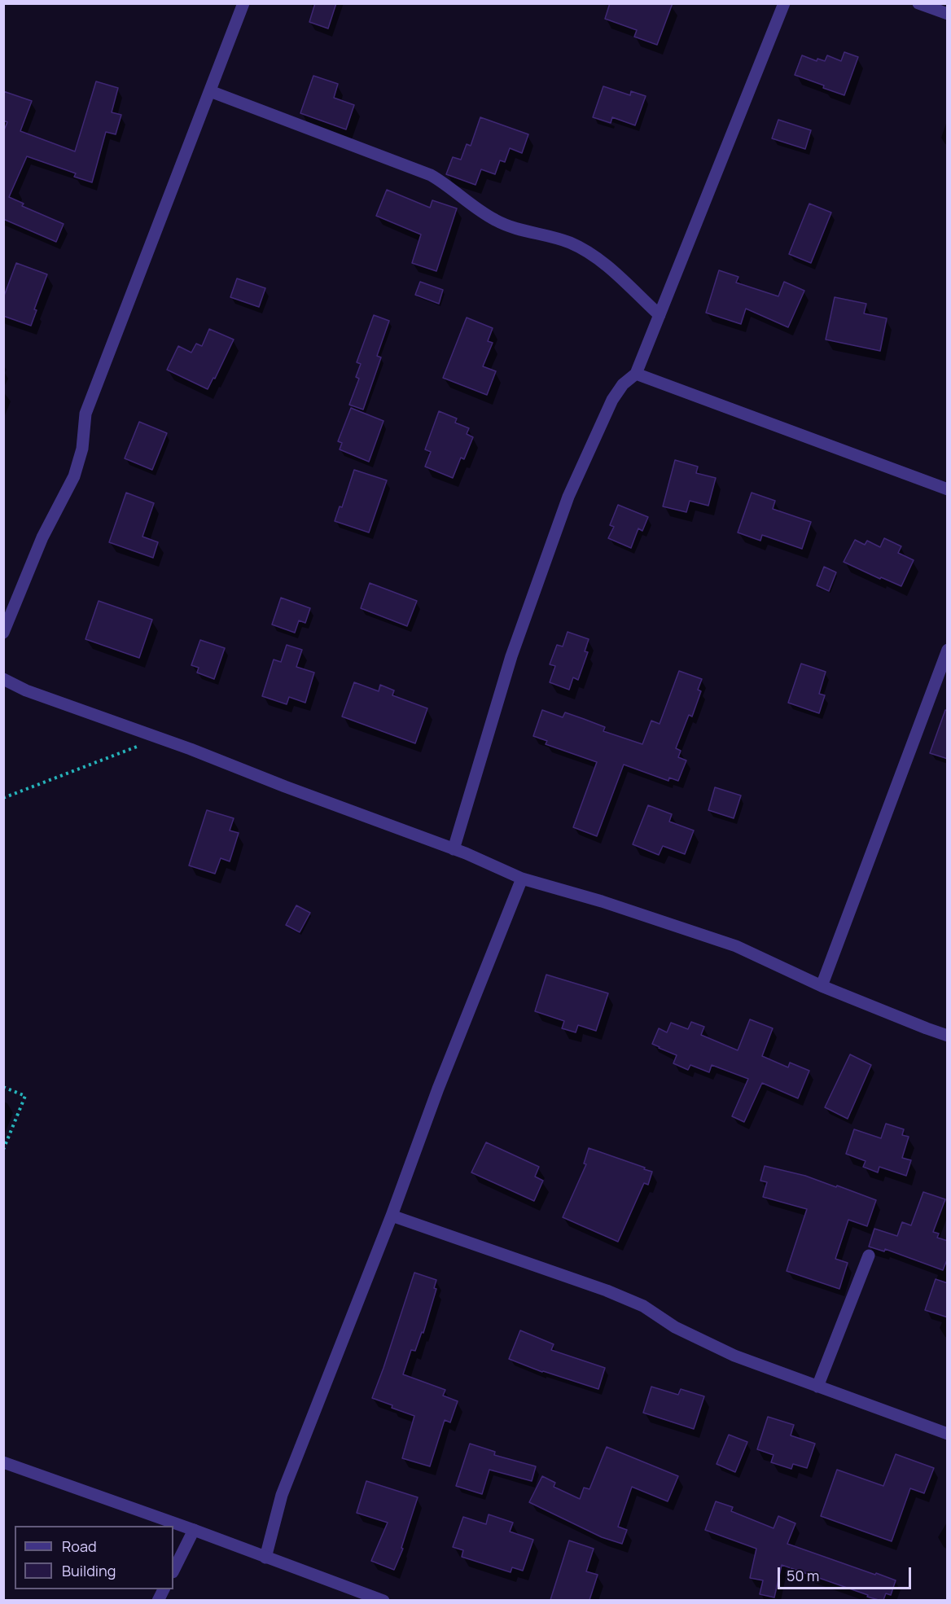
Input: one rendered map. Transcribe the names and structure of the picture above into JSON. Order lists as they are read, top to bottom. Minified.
{"legend":["Road","Building"],"scale_bar":"50 m"}
